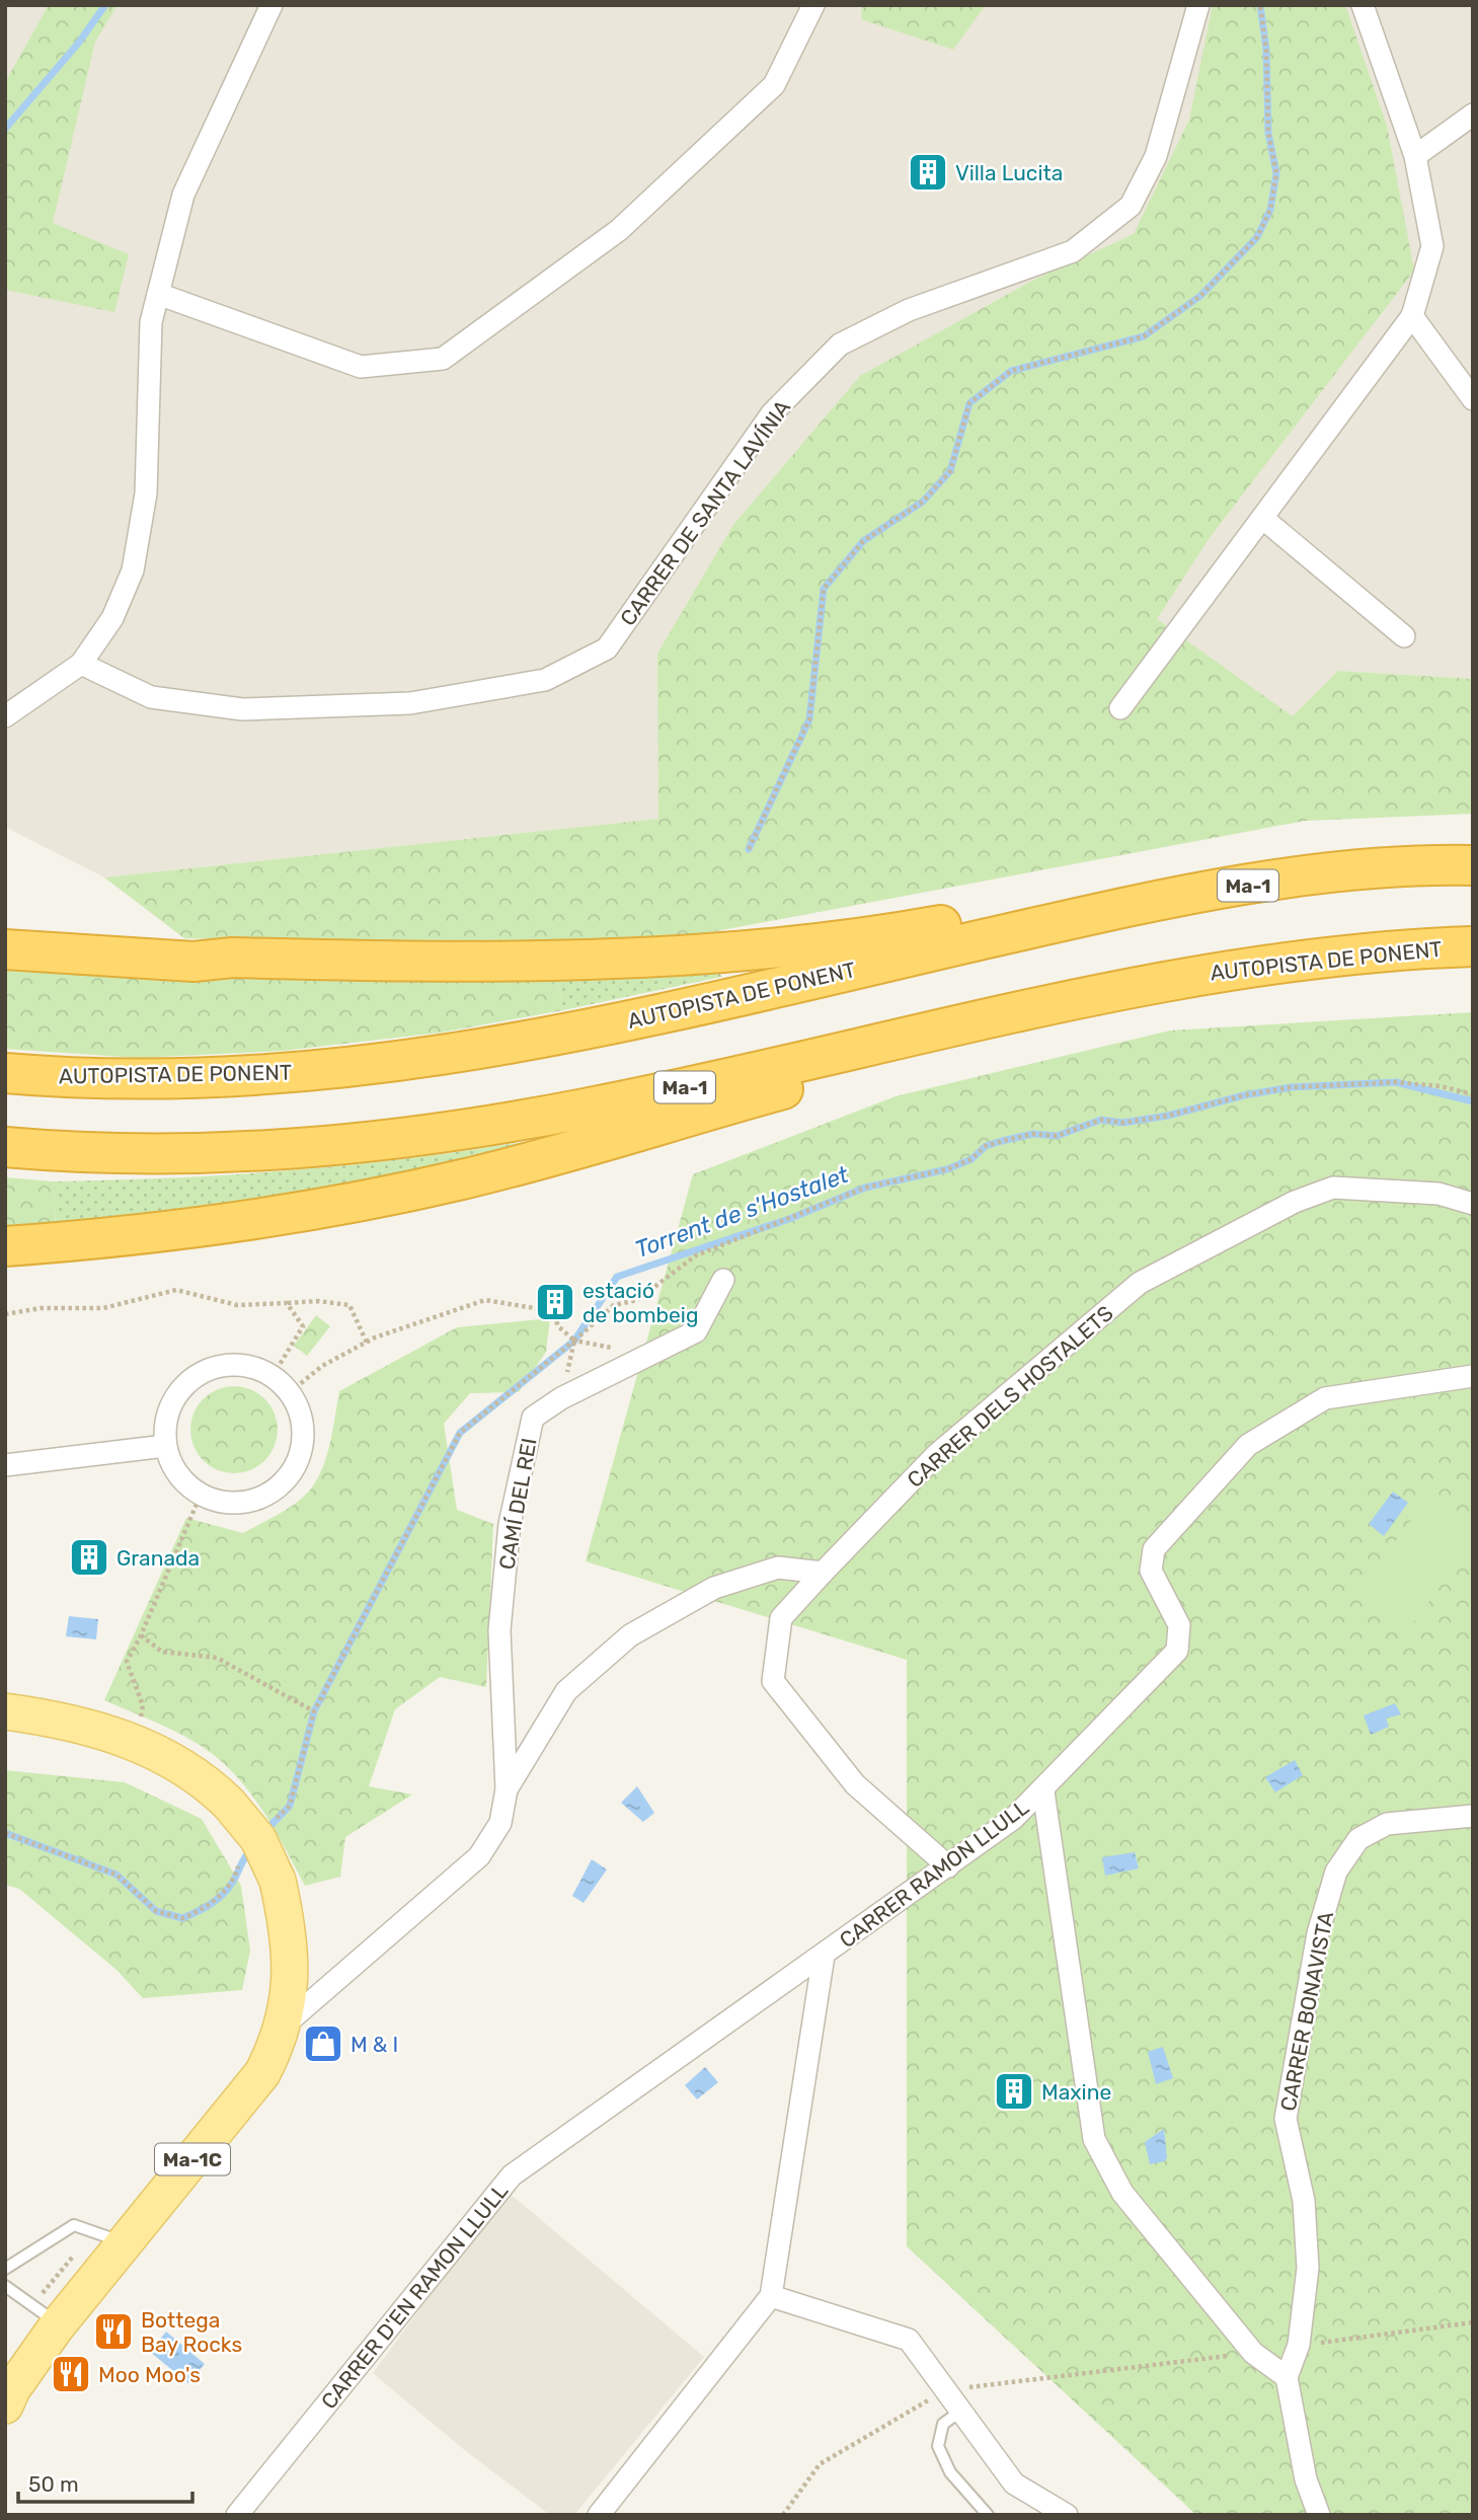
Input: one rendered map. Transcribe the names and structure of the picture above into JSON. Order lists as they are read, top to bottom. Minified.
{"streets":{"highway":["Ma-1","AUTOPISTA DE PONENT"],"main road":["Ma-1C"],"street":["CARRER DE SANTA LAVÍNIA","CARRER DELS HOSTALETS","CAMÍ DEL REI","CARRER RAMON LLULL","CARRER BONAVISTA","CARRER D'EN RAMON LLULL"]},"crossings":[["CARRER DELS HOSTALETS","CARRER RAMON LLULL"],["CARRER RAMON LLULL","CARRER D'EN RAMON LLULL"]],"water":["Torrent de s'Hostalet"],"places":{"building":["Villa Lucita","estació de bombeig","Granada","Maxine"],"shop":["M & I"],"restaurant":["Bottega Bay Rocks","Moo Moo's"]},"scale_bar":"50 m"}
